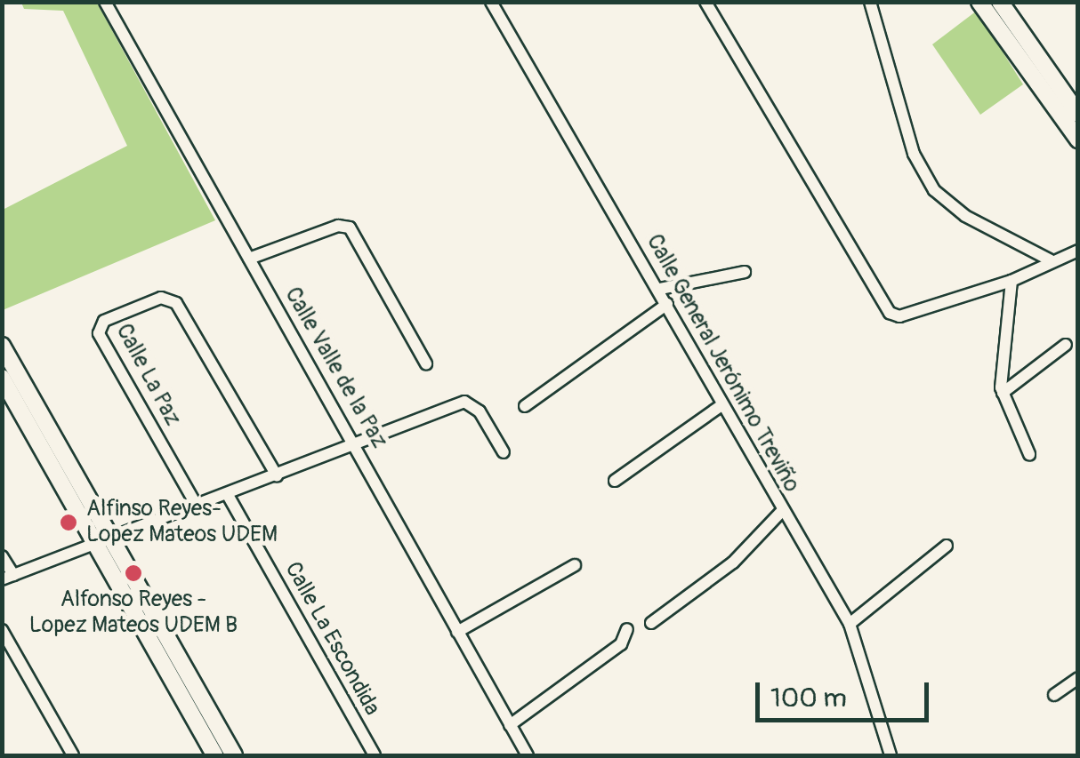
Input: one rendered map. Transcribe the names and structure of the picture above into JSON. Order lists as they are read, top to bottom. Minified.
{"streets":{"street":["Calle General Jerónimo Treviño","Calle Valle de la Paz","Calle La Paz","Calle La Escondida"]},"places":["Alfinso Reyes- Lopez Mateos UDEM","Alfonso Reyes - Lopez Mateos UDEM B"],"scale_bar":"100 m"}
